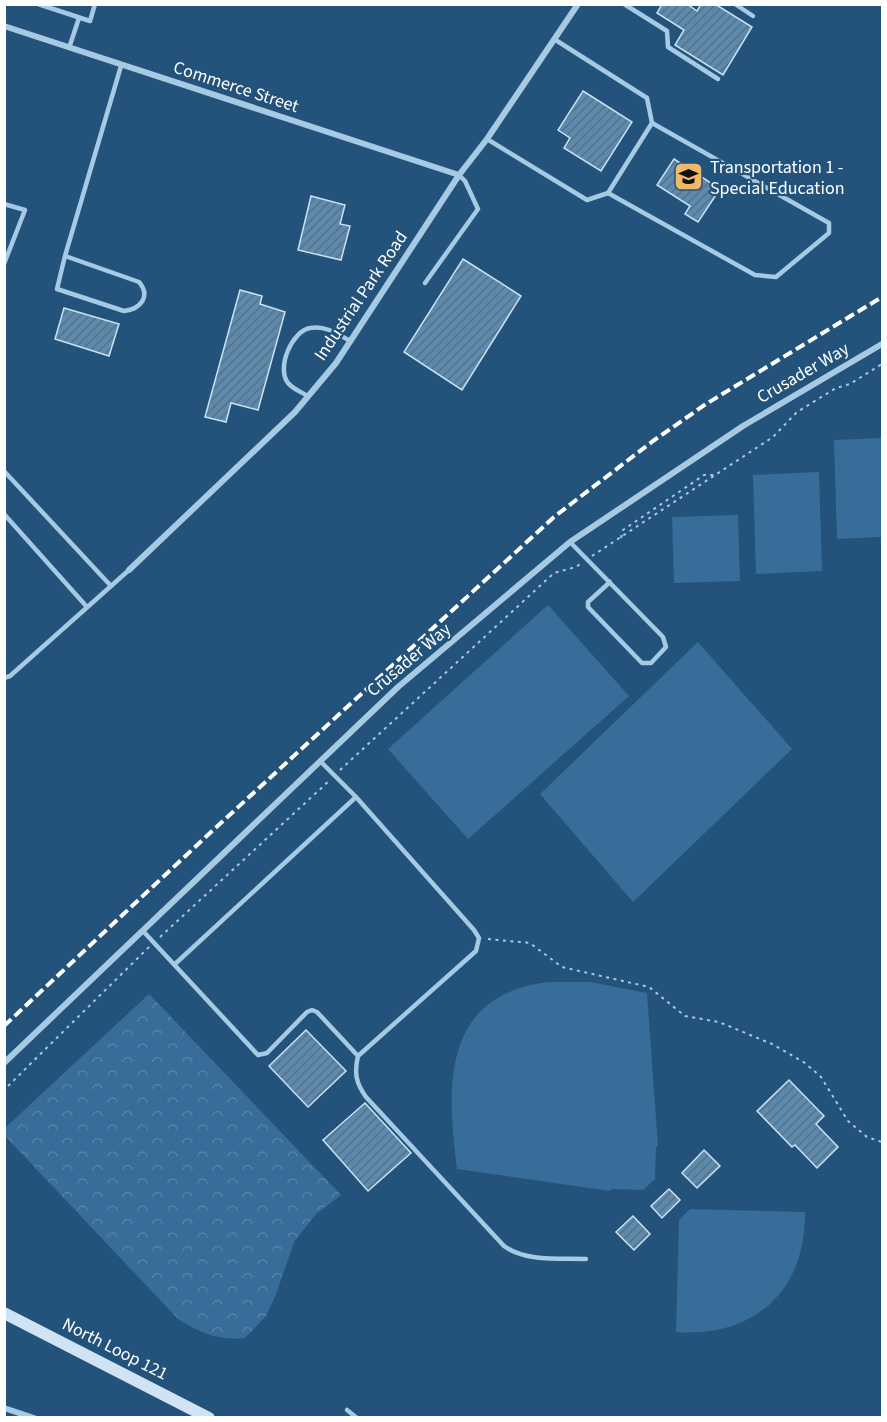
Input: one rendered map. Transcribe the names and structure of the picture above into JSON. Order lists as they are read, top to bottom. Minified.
{"streets":{"main road":["North Loop 121"],"street":["Commerce Street","Industrial Park Road","Crusader Way"]},"crossings":[["Commerce Street","Industrial Park Road"]],"places":{"school or university":["Transportation 1 - Special Education"]}}
